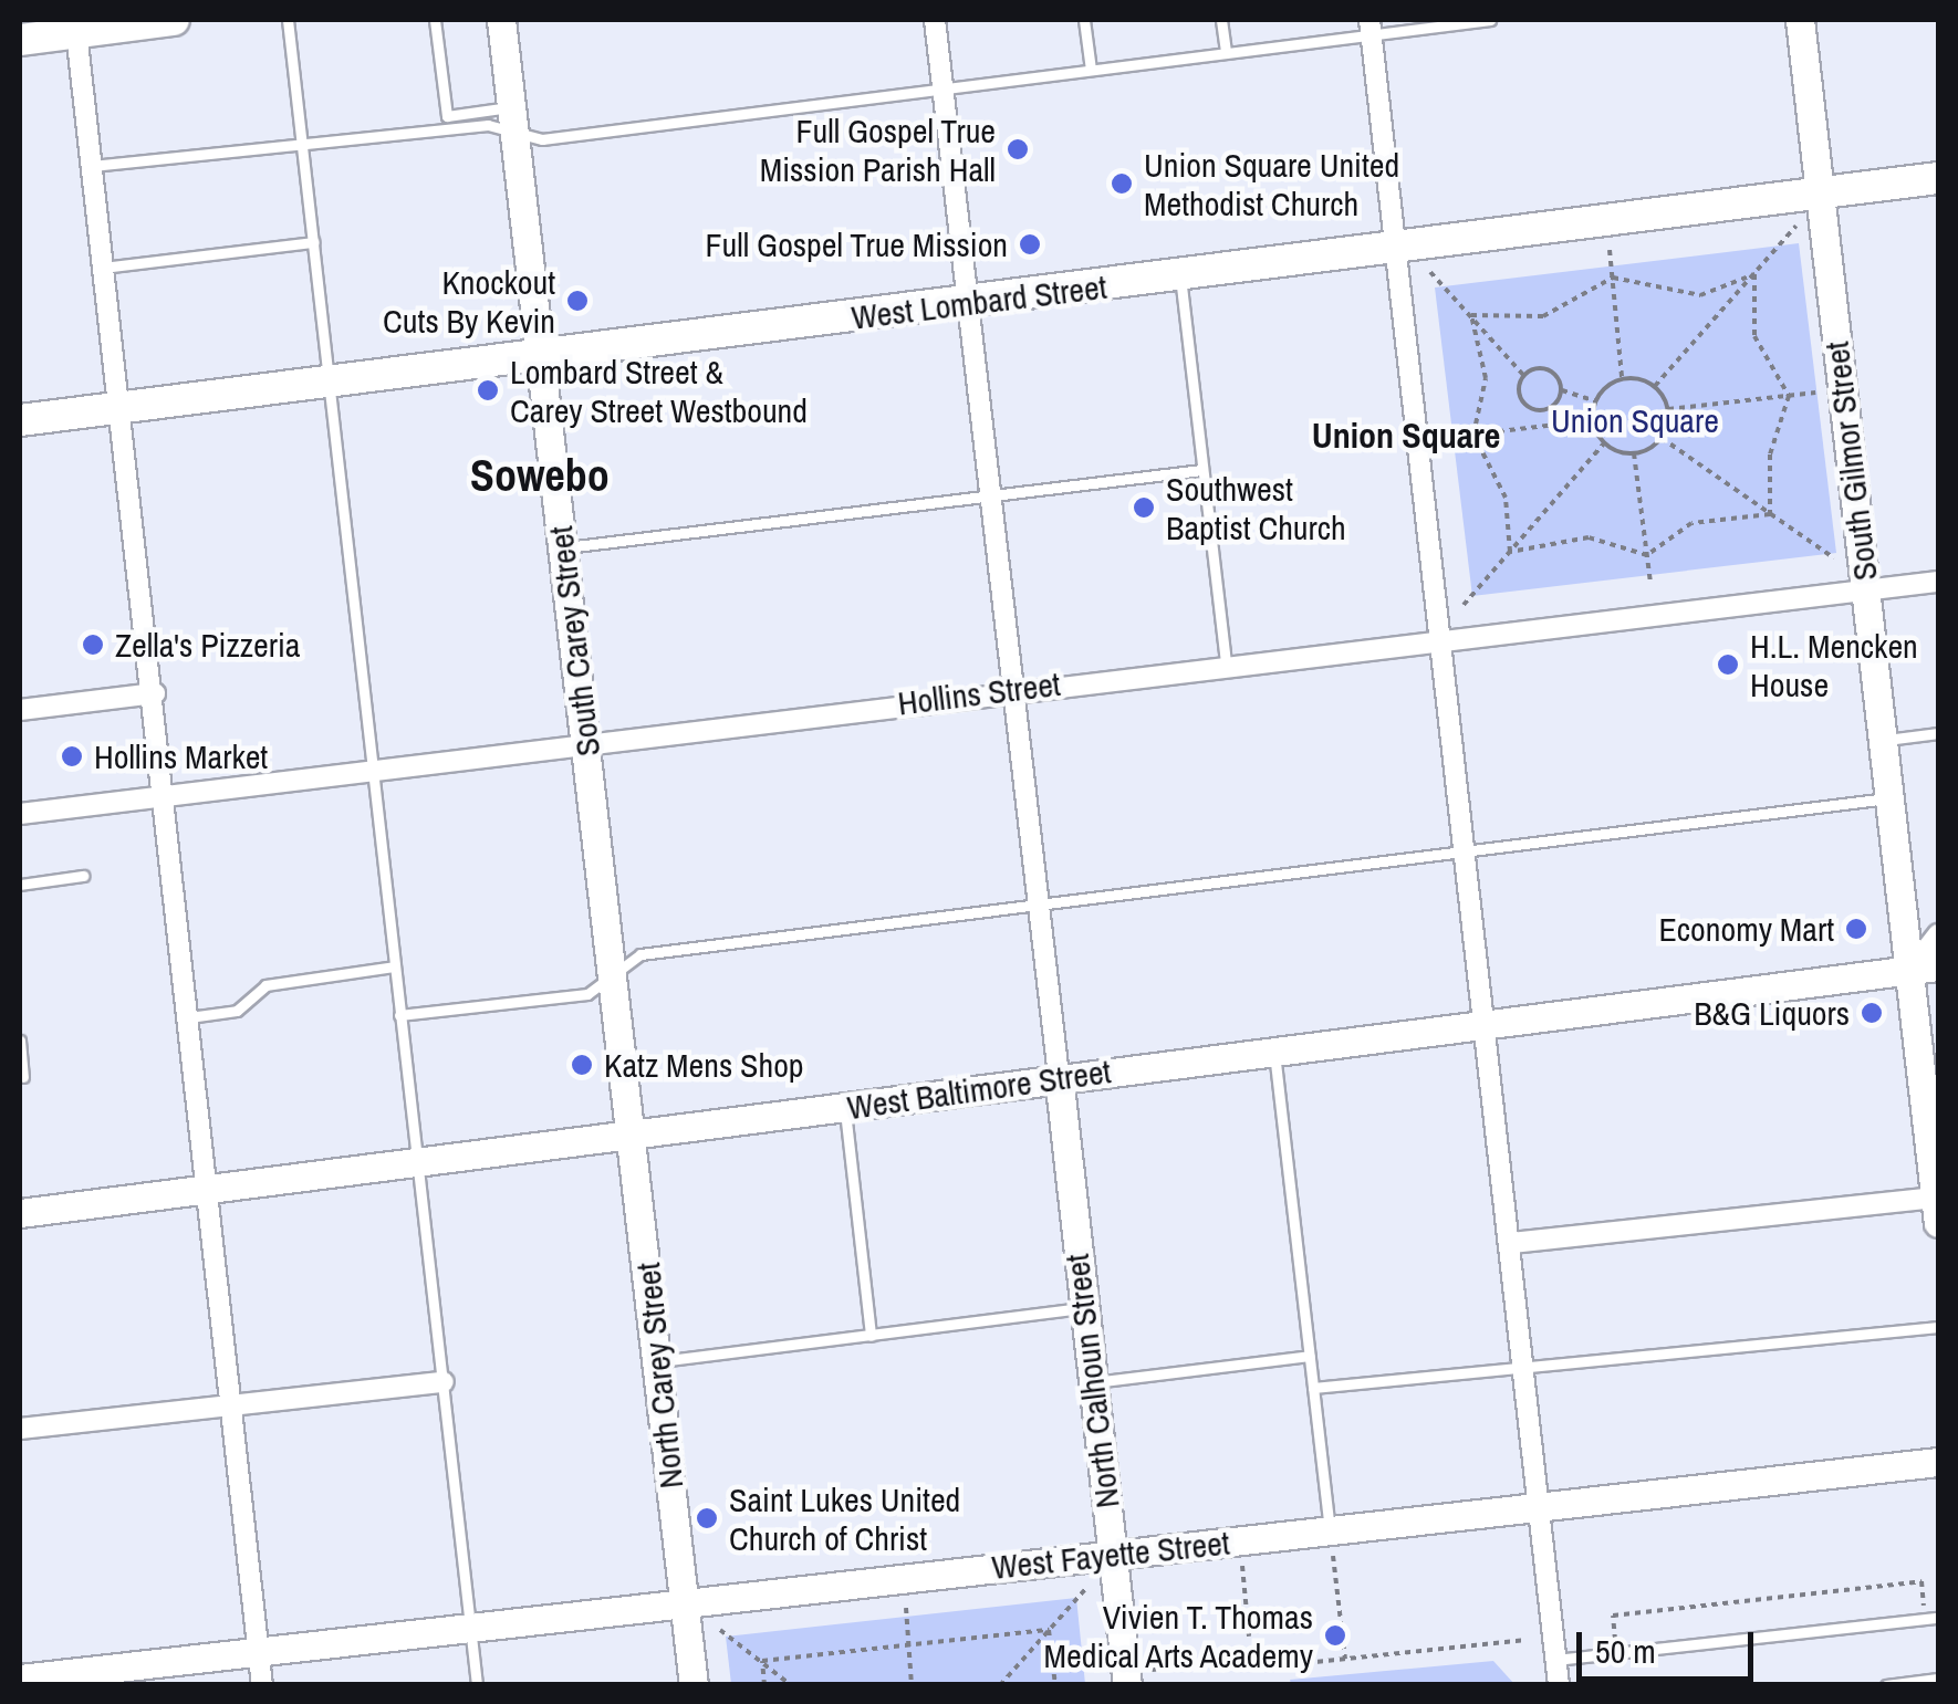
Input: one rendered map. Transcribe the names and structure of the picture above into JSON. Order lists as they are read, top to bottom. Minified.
{"streets":{"main road":["West Lombard Street"],"street":["South Gilmor Street","South Carey Street","Hollins Street","West Baltimore Street","North Carey Street","North Calhoun Street","West Fayette Street"]},"crossings":[["West Lombard Street","South Gilmor Street"],["West Lombard Street","South Carey Street"],["South Gilmor Street","Hollins Street"],["South Gilmor Street","West Baltimore Street"],["South Carey Street","Hollins Street"],["South Carey Street","West Baltimore Street"],["South Carey Street","North Carey Street"],["West Baltimore Street","North Carey Street"],["West Baltimore Street","North Calhoun Street"],["North Carey Street","West Fayette Street"],["North Calhoun Street","West Fayette Street"]],"districts":["Union Square","Sowebo"],"parks":["Union Square"],"places":["Full Gospel True Mission Parish Hall","Union Square United Methodist Church","Full Gospel True Mission","Knockout Cuts By Kevin","Lombard Street & Carey Street Westbound","Southwest Baptist Church","Zella's Pizzeria","H.L. Mencken House","Hollins Market","Economy Mart","B&G Liquors","Katz Mens Shop","Saint Lukes United Church of Christ","Vivien T. Thomas Medical Arts Academy"],"scale_bar":"50 m"}
